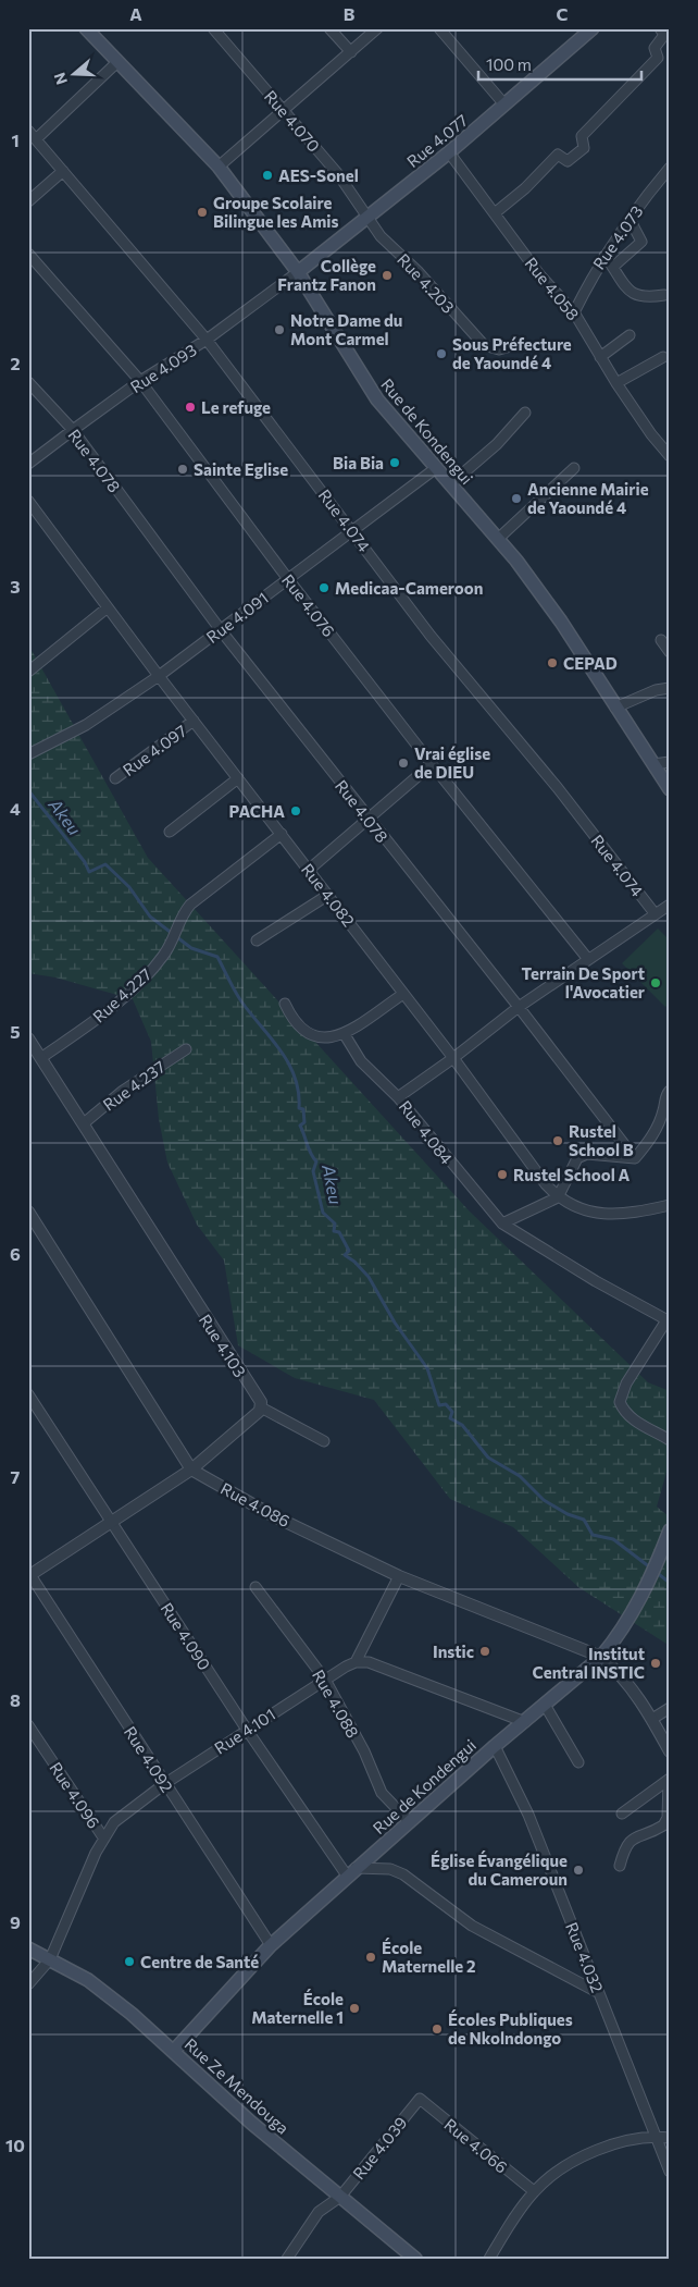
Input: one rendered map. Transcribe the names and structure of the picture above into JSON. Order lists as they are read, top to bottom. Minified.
{"streets":{"main road":["Rue 4.077","Rue de Kondengui","Rue Ze Mendouga"],"street":["Rue 4.070","Rue 4.073","Rue 4.203","Rue 4.058","Rue 4.093","Rue 4.078","Rue 4.074","Rue 4.076","Rue 4.091","Rue 4.097","Rue 4.082","Rue 4.227","Rue 4.237","Rue 4.084","Rue 4.103","Rue 4.086","Rue 4.090","Rue 4.088","Rue 4.101","Rue 4.092","Rue 4.096","Rue 4.032","Rue 4.066","Rue 4.039"]},"crossings":[["Rue 4.070","Rue 4.077"],["Rue 4.070","Rue 4.203"],["Rue 4.077","Rue 4.203"],["Rue 4.077","Rue 4.058"],["Rue 4.077","Rue 4.093"],["Rue 4.077","Rue de Kondengui"],["Rue 4.073","Rue 4.058"],["Rue 4.093","Rue de Kondengui"],["Rue 4.093","Rue 4.078"],["Rue 4.093","Rue 4.074"],["Rue 4.093","Rue 4.076"],["Rue de Kondengui","Rue 4.091"],["Rue de Kondengui","Rue 4.086"],["Rue de Kondengui","Rue 4.090"],["Rue de Kondengui","Rue 4.088"],["Rue de Kondengui","Rue 4.092"],["Rue de Kondengui","Rue 4.032"],["Rue de Kondengui","Rue Ze Mendouga"],["Rue 4.078","Rue 4.091"],["Rue 4.078","Rue 4.084"],["Rue 4.074","Rue 4.091"],["Rue 4.074","Rue 4.084"],["Rue 4.076","Rue 4.091"],["Rue 4.076","Rue 4.084"],["Rue 4.091","Rue 4.082"],["Rue 4.097","Rue 4.082"],["Rue 4.082","Rue 4.227"],["Rue 4.082","Rue 4.084"],["Rue 4.227","Rue 4.103"],["Rue 4.237","Rue 4.103"],["Rue 4.090","Rue 4.101"],["Rue 4.088","Rue 4.101"],["Rue 4.101","Rue 4.092"],["Rue 4.101","Rue 4.096"],["Rue 4.101","Rue Ze Mendouga"],["Rue Ze Mendouga","Rue 4.039"],["Rue 4.066","Rue 4.039"]],"water":["Akeu"],"places":["AES-Sonel","Groupe Scolaire Bilingue les Amis","Collège Frantz Fanon","Notre Dame du Mont Carmel","Sous Préfecture de Yaoundé 4","Le refuge","Bia Bia","Sainte Eglise","Ancienne Mairie de Yaoundé 4","Medicaa-Cameroon","CEPAD","Vrai église de DIEU","PACHA","Terrain De Sport l'Avocatier","Rustel School B","Rustel School A","Instic","Institut Central INSTIC","Église Évangélique du Cameroun","École Maternelle 2","Centre de Santé","École Maternelle 1","Écoles Publiques de Nkolndongo"],"scale_bar":"100 m","north":"left","grid":{"columns":["A","B","C"],"rows":["1","2","3","4","5","6","7","8","9","10"]}}
